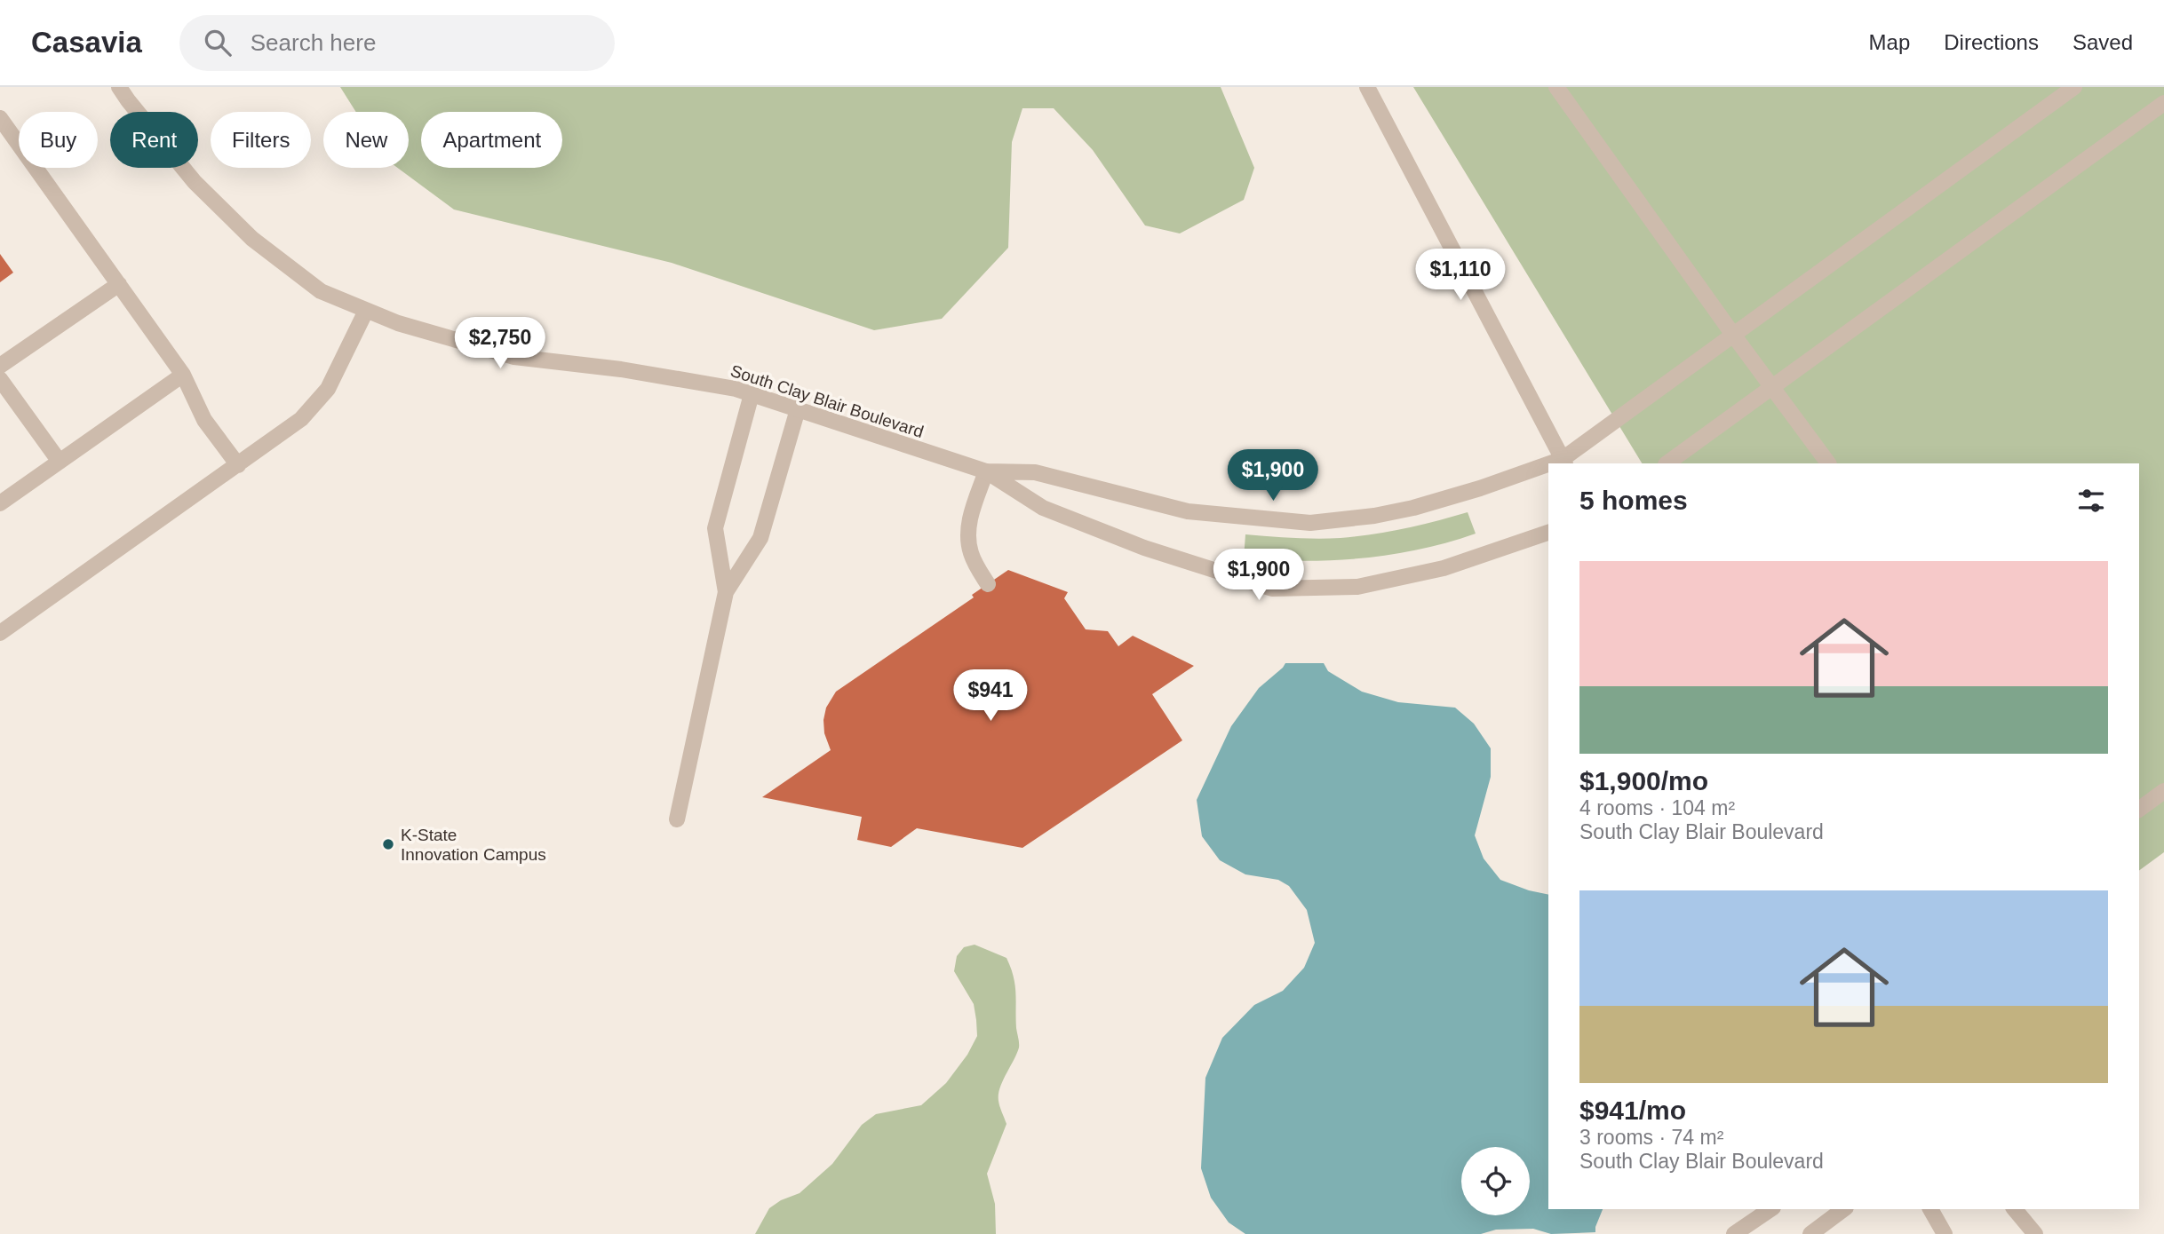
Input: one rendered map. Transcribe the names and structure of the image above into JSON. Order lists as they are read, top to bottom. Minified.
{"streets":{"street":["South Clay Blair Boulevard"]},"places":["K-State Innovation Campus"],"page":{"header":"Casavia","search":"Search here","nav":["Map","Directions","Saved"],"chip":["Buy","Rent","Filters","New","Apartment"],"price":["$1,110","$2,750","$1,900","$1,900","$941"],"heading":"5 homes","list":[{"name":"$1,900/mo","note":"4 rooms · 104 m² · South Clay Blair Boulevard"},{"name":"$941/mo","note":"3 rooms · 74 m² · South Clay Blair Boulevard"}]}}
